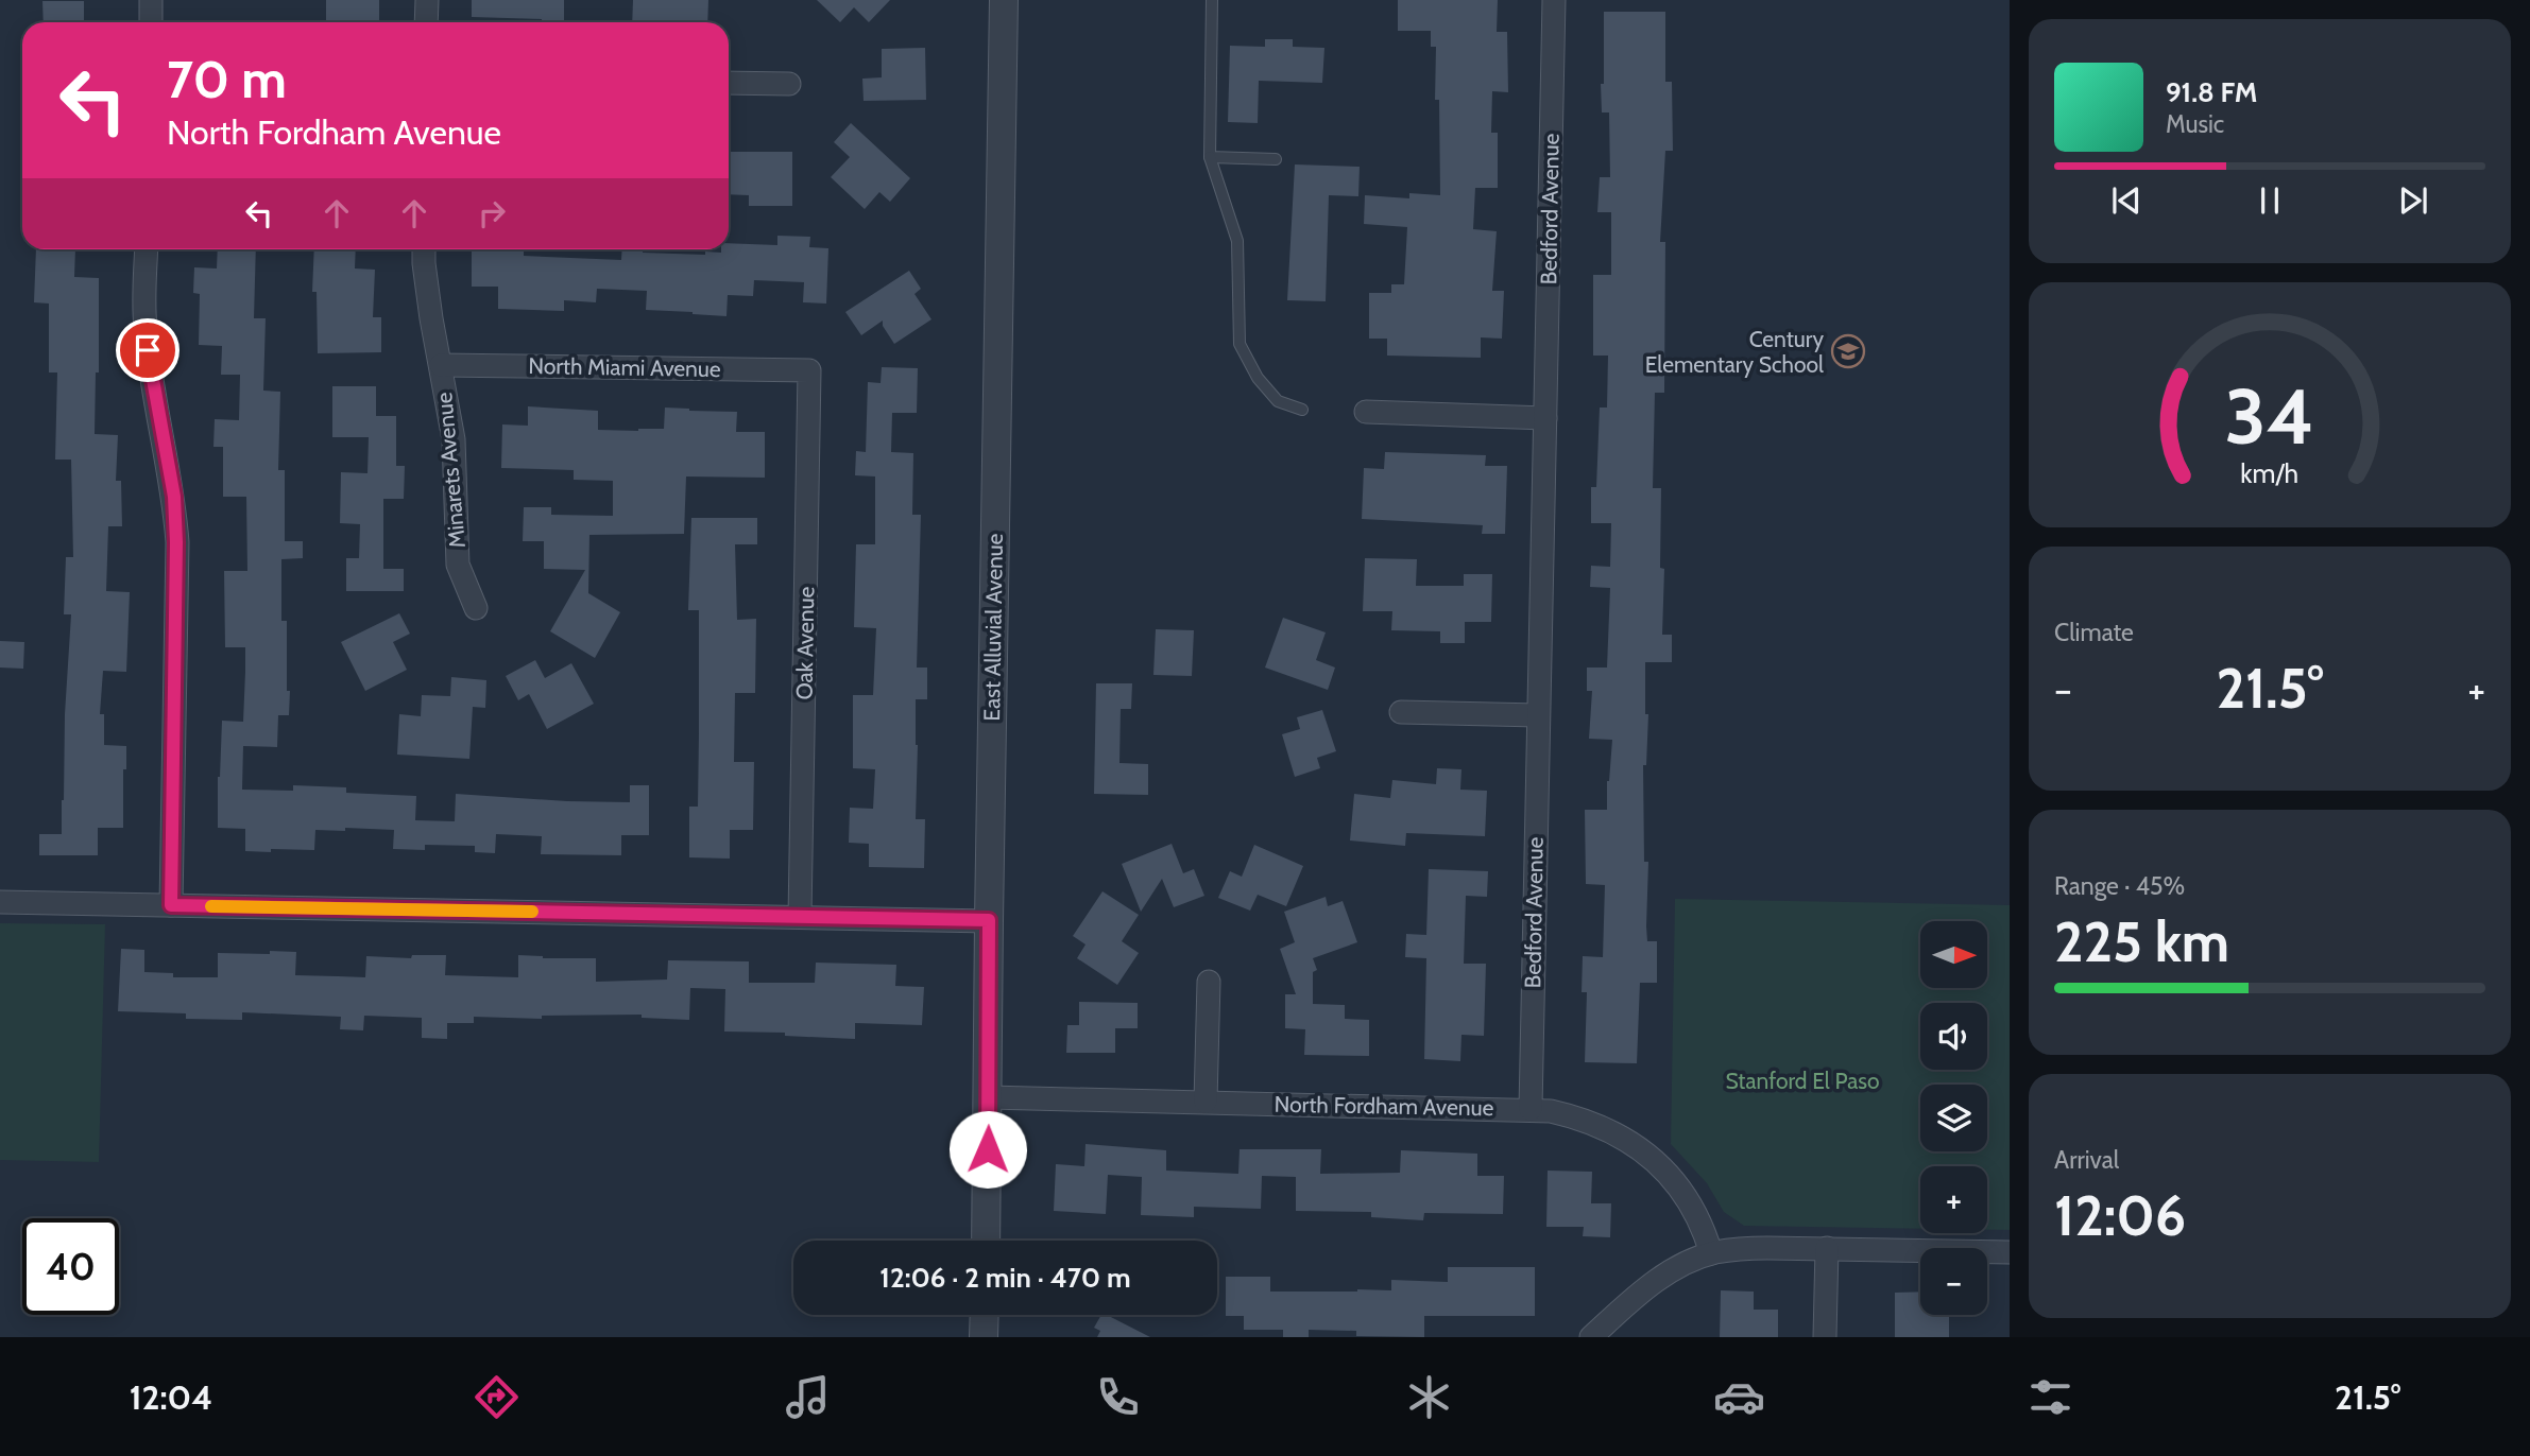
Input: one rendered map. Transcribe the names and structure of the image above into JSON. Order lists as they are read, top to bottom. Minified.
{"streets":{"street":["Bedford Avenue","North Miami Avenue","Minarets Avenue","East Alluvial Avenue","Oak Avenue","North Fordham Avenue"]},"crossings":[["Bedford Avenue","North Fordham Avenue"],["North Miami Avenue","Minarets Avenue"],["North Miami Avenue","Oak Avenue"],["East Alluvial Avenue","North Fordham Avenue"]],"parks":["Stanford El Paso"],"places":{"school or university":["Century Elementary School"]},"north":"right","page":{"turn":["70 m","North Fordham Avenue"],"song":["91.8 FM","Music"],"tile":["Climate",["Range · 45%","225 km"],["Arrival","12:06"]],"heat":["−","21.5°","+"],"map_buttons":["+","−"],"limit":"40","trip":"12:06 · 2 min · 470 m","tabs":["12:04","21.5°"],"gauge":["34","km/h"]}}
